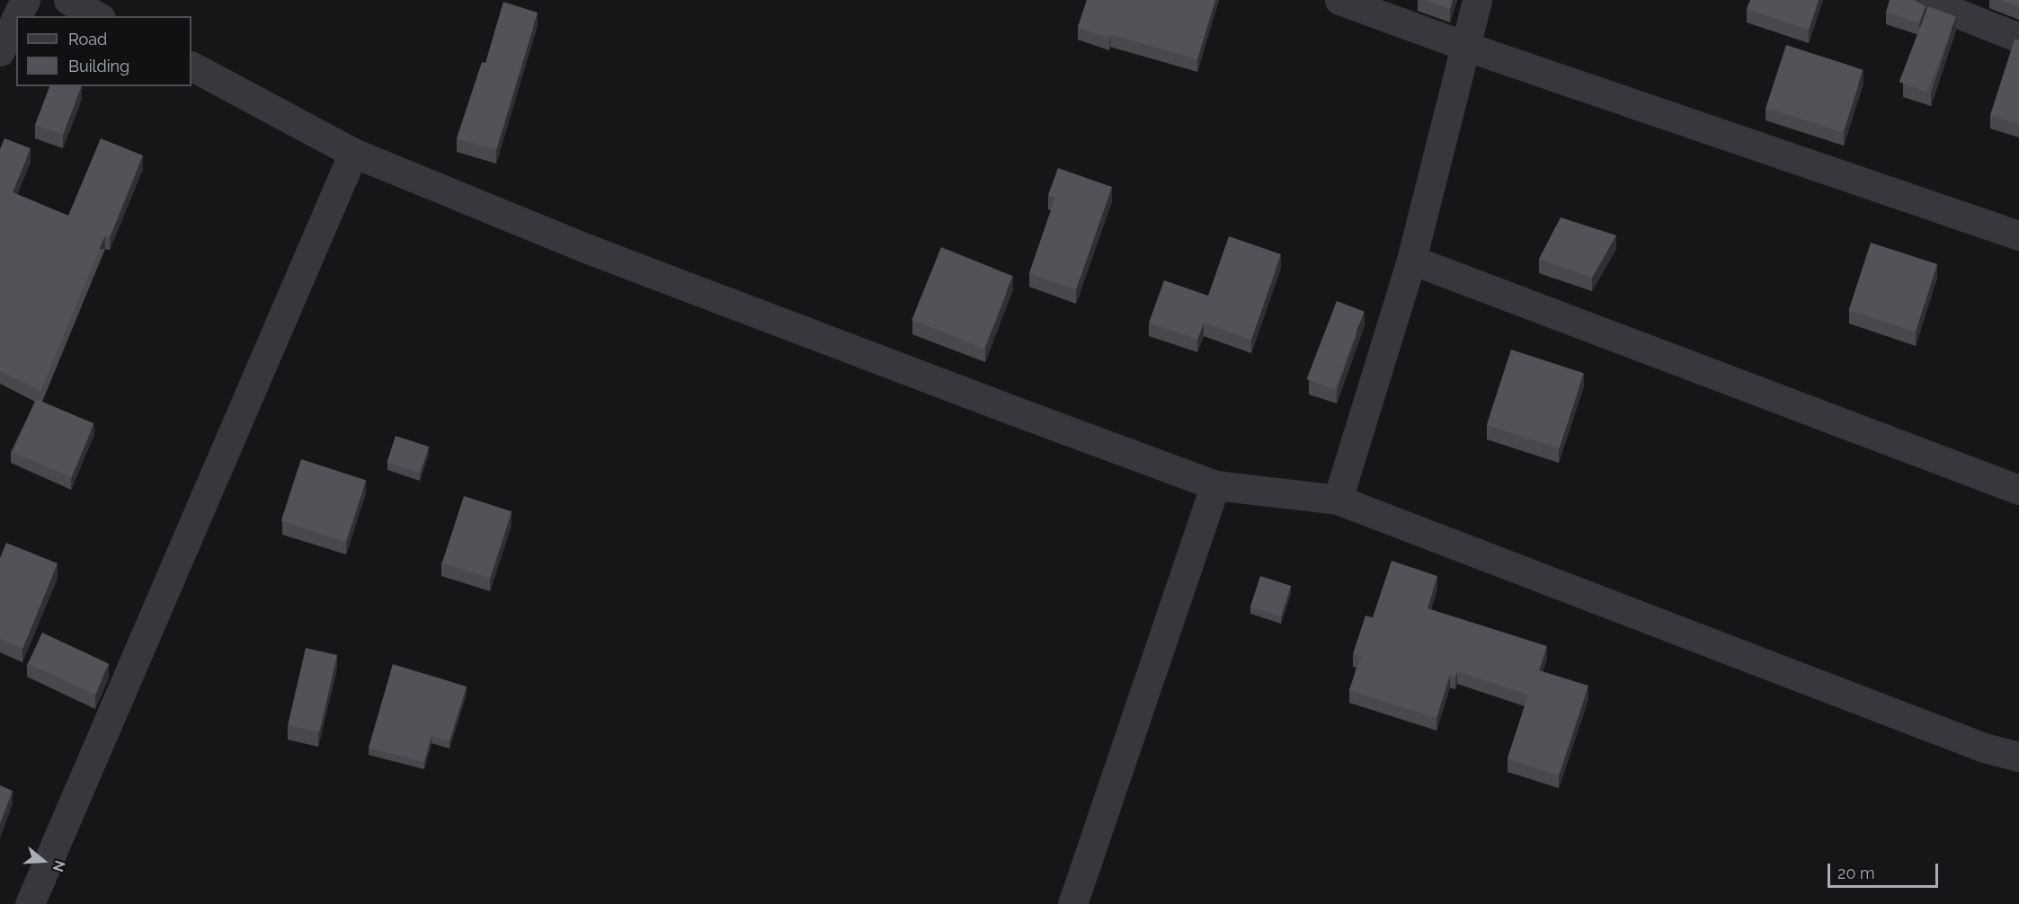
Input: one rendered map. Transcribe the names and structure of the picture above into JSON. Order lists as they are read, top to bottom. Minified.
{"legend":["Road","Building"],"scale_bar":"20 m","north":"right"}
